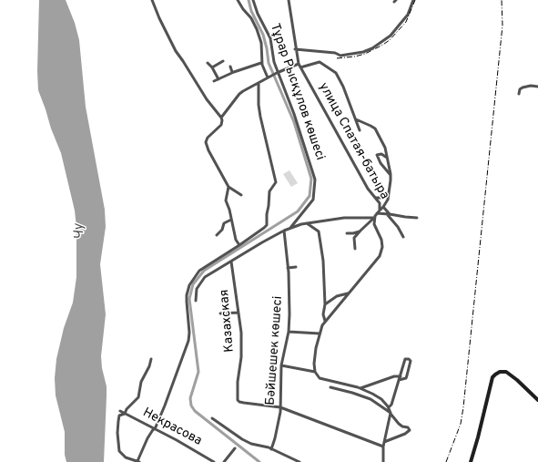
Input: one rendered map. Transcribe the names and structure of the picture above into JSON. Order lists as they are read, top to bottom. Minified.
{"streets":{"street":["Тұрар Рысқұлов көшесі","улица Спатая-батыра","Казахская","Бәйшешек көшесі","Некрасова"]},"crossings":[["Казахская","Бәйшешек көшесі"]],"water":["Чу"]}
